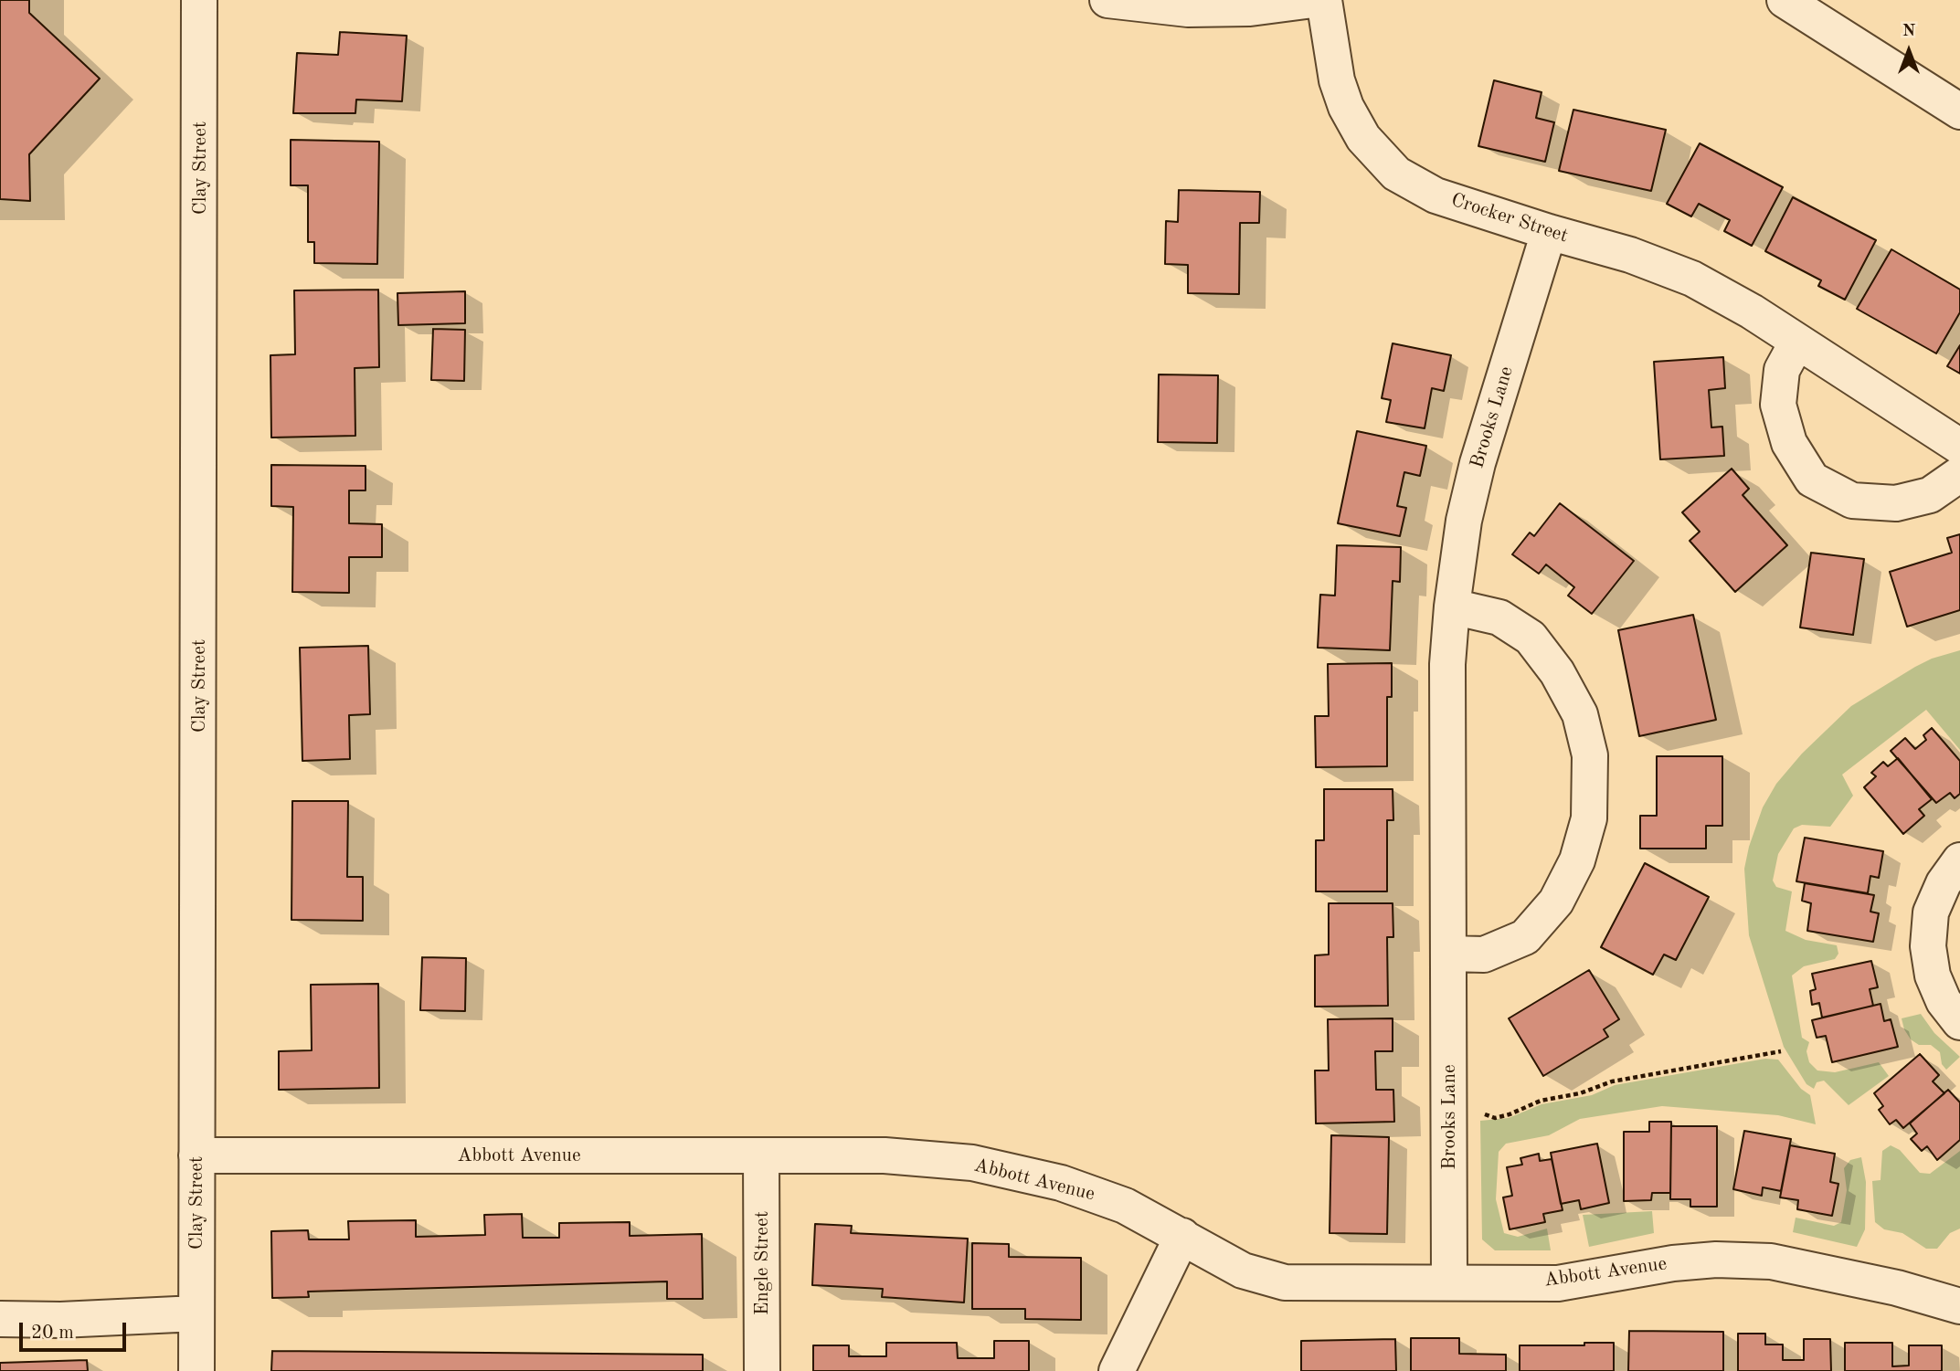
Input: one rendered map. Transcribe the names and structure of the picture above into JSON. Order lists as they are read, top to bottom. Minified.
{"streets":{"street":["Clay Street","Crocker Street","Brooks Lane","Abbott Avenue","Engle Street"]},"crossings":[["Clay Street","Abbott Avenue"],["Crocker Street","Brooks Lane"],["Brooks Lane","Abbott Avenue"],["Abbott Avenue","Engle Street"]],"scale_bar":"20 m","north":"top"}
